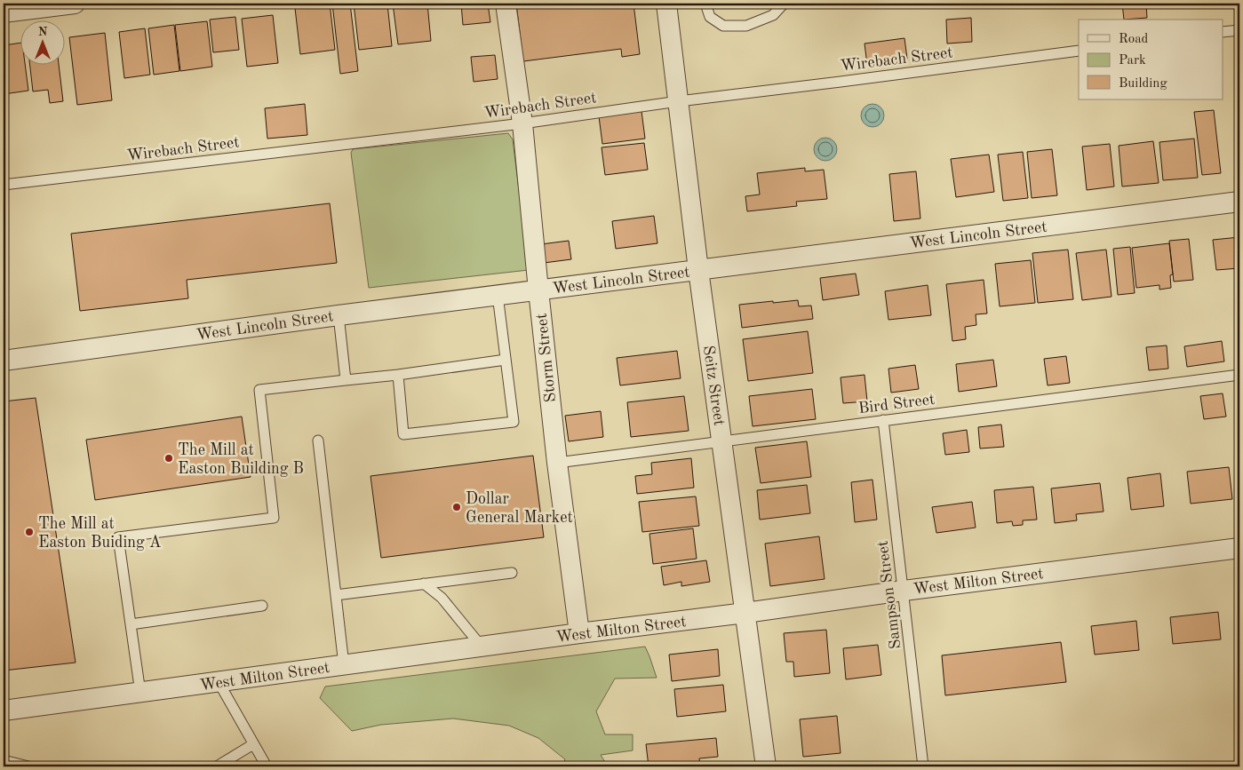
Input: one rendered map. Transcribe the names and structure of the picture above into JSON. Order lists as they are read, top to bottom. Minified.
{"streets":{"street":["West Lincoln Street","Storm Street","Seitz Street","West Milton Street"],"lane":["Wirebach Street","Bird Street","Sampson Street"]},"crossings":[["Wirebach Street","Storm Street"],["Wirebach Street","Seitz Street"],["West Lincoln Street","Storm Street"],["West Lincoln Street","Seitz Street"],["Storm Street","Bird Street"],["Storm Street","West Milton Street"],["Seitz Street","Bird Street"],["Seitz Street","West Milton Street"],["Bird Street","Sampson Street"],["West Milton Street","Sampson Street"]],"places":["The Mill at Easton Building B","Dollar General Market","The Mill at Easton Buiding A"],"legend":["Road","Park","Building"],"north":"top"}
